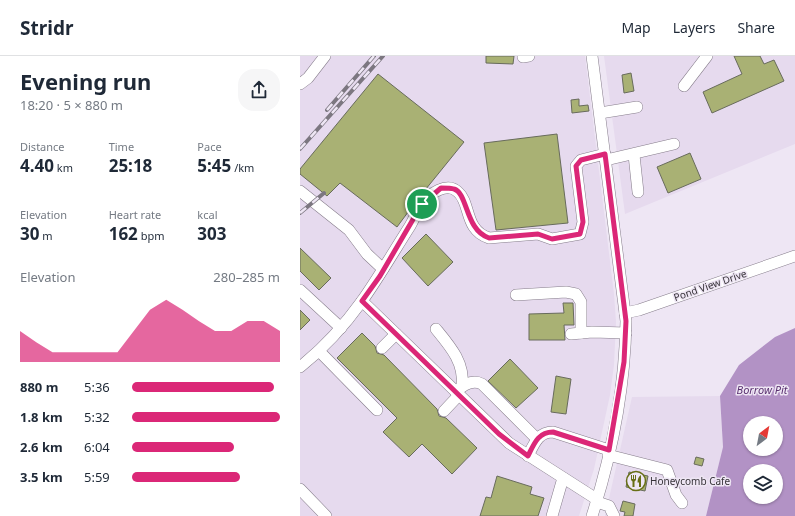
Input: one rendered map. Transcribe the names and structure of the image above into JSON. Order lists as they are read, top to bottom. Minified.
{"streets":{"street":["Pond View Drive"]},"water":["Borrow Pit"],"places":{"restaurant":["Honeycomb Cafe"]},"north":"top right","page":{"header":"Stridr","nav":["Map","Layers","Share"],"heading":["Evening run","18:20 · 5 × 880 m"],"stats":[["Distance","4.40 km"],["Time","25:18"],["Pace","5:45 /km"],["Elevation","30 m"],["Heart rate","162 bpm"],["kcal","303"]],"chart":["Elevation","280–285 m"],"list":[{"name":"880 m","note":"5:36"},{"name":"1.8 km","note":"5:32"},{"name":"2.6 km","note":"6:04"},{"name":"3.5 km","note":"5:59"}]}}
